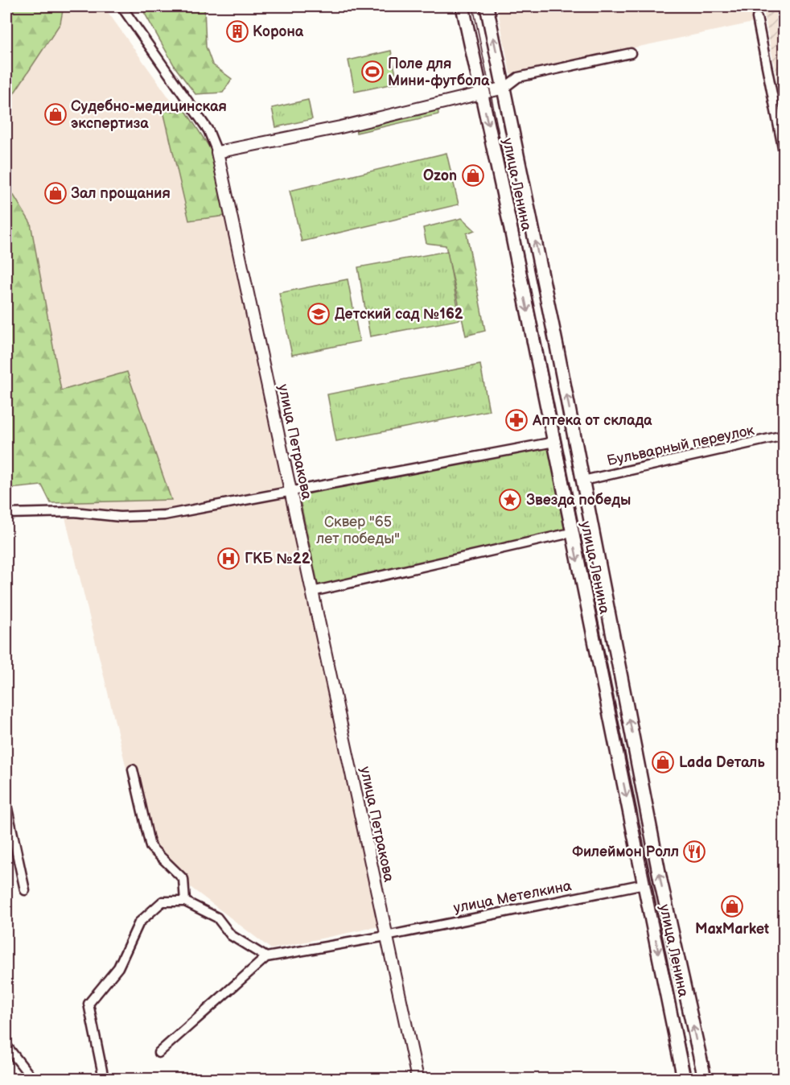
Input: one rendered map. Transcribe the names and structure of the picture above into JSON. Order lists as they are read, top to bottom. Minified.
{"streets":{"main road":["улица Ленина"],"street":["улица Петракова","Бульварный переулок","улица Метелкина"]},"crossings":[["улица Ленина","Бульварный переулок"],["улица Ленина","улица Метелкина"],["улица Петракова","улица Метелкина"]],"parks":["Сквер \"65 лет победы\""],"places":{"building":["Корона"],"sports":["Поле для Мини-футбола"],"shop":["Судебно-медицинская экспертиза","Ozon","Зал прощания","Lada Dеталь","MaxMarket"],"school or university":["Детский сад №162"],"pharmacy":["Аптека от склада"],"place":["Звезда победы"],"hospital":["ГКБ №22"],"restaurant":["Филеймон Ролл"]}}
